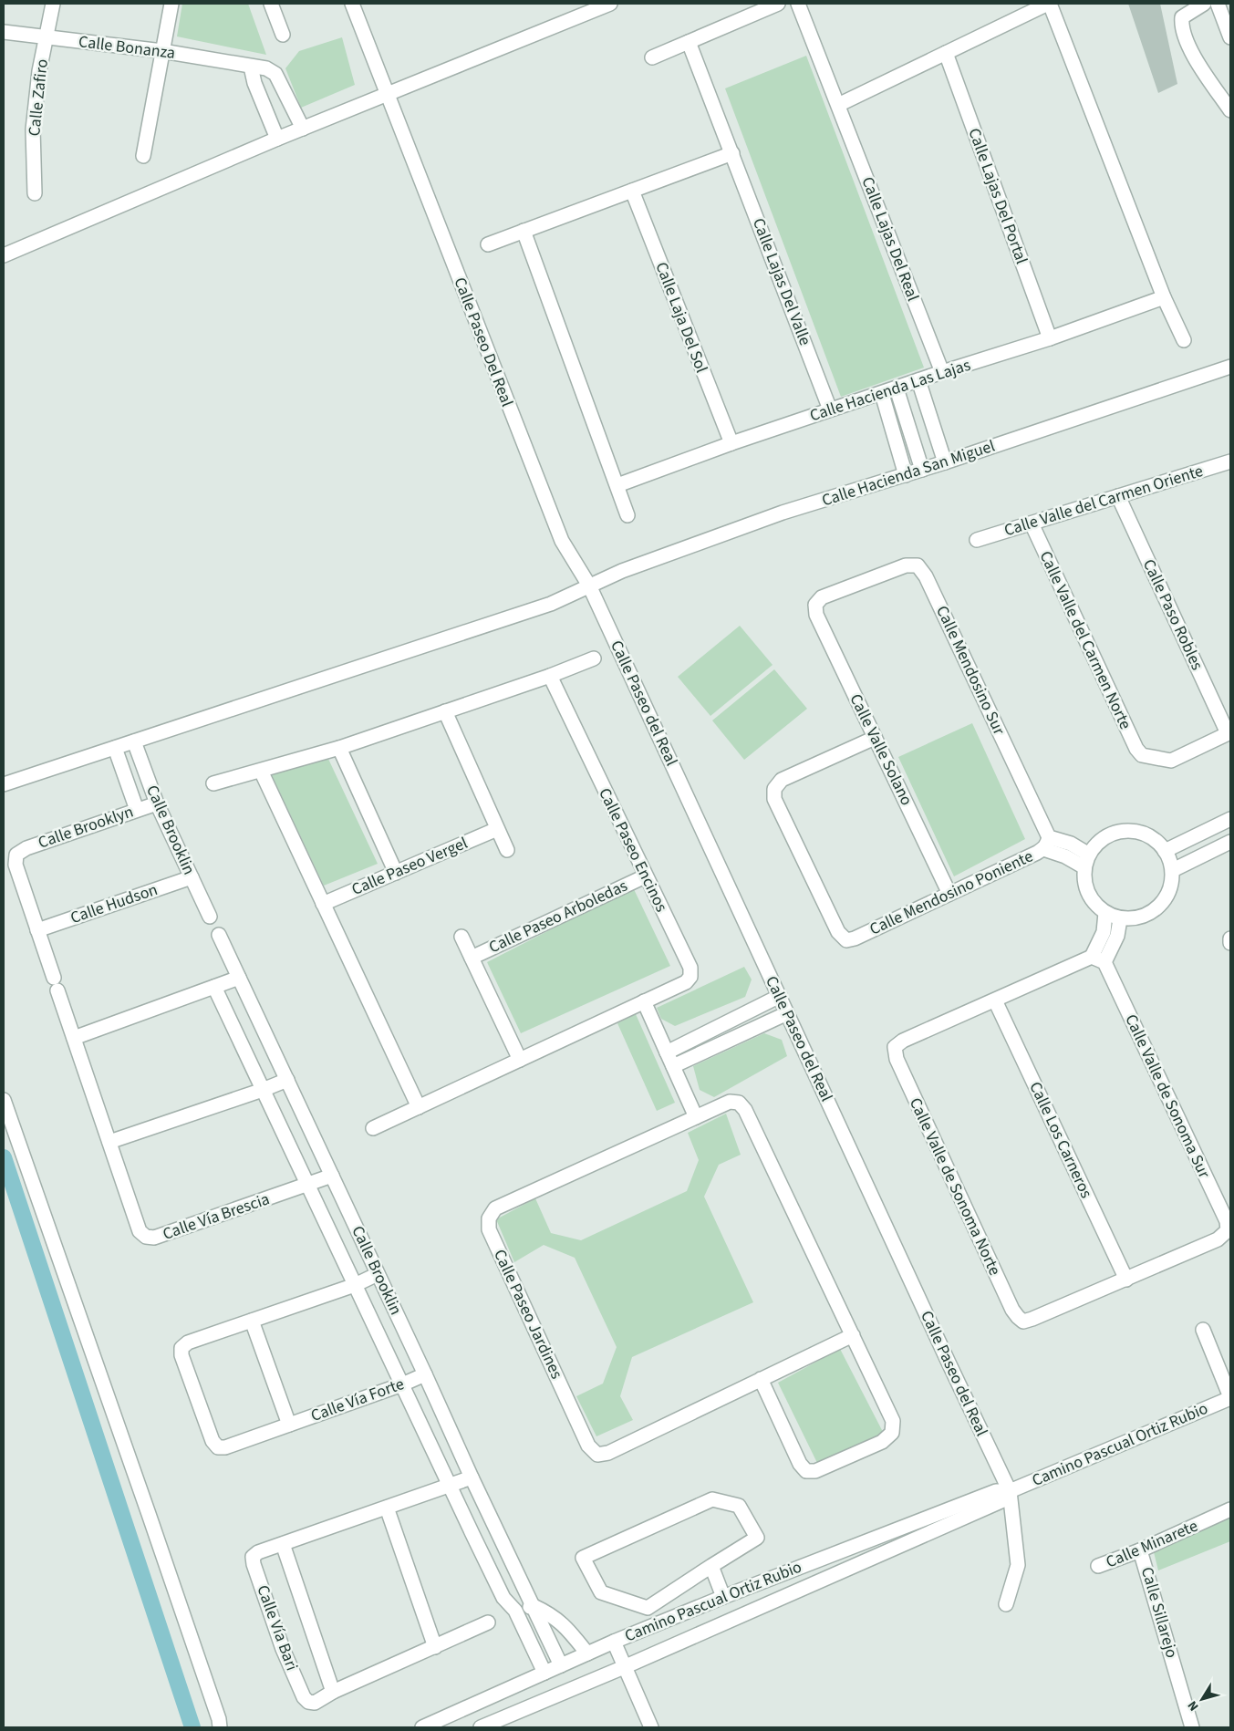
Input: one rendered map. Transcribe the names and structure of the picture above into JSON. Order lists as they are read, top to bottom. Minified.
{"streets":{"street":["Calle Bonanza","Calle Zafiro","Calle Lajas Del Portal","Calle Lajas Del Real","Calle Lajas Del Valle","Calle Laja Del Sol","Calle Paseo Del Real","Calle Hacienda Las Lajas","Calle Hacienda San Miguel","Calle Valle del Carmen Oriente","Calle Paso Robles","Calle Valle del Carmen Norte","Calle Mendosino Sur","Calle Paseo del Real","Calle Valle Solano","Calle Brooklyn","Calle Brooklin","Calle Paseo Encinos","Calle Paseo Vergel","Calle Mendosino Poniente","Calle Hudson","Calle Paseo Arboledas","Calle Valle de Sonoma Sur","Calle Los Carneros","Calle Valle de Sonoma Norte","Calle Vía Brescia","Calle Paseo Jardines","Calle Vía Forte","Camino Pascual Ortiz Rubio","Calle Minarete","Calle Sillarejo","Calle Vía Bari"]},"crossings":[["Calle Bonanza","Calle Zafiro"],["Calle Lajas Del Portal","Calle Hacienda Las Lajas"],["Calle Lajas Del Real","Calle Hacienda Las Lajas"],["Calle Lajas Del Valle","Calle Hacienda Las Lajas"],["Calle Laja Del Sol","Calle Hacienda Las Lajas"],["Calle Paseo Del Real","Calle Hacienda San Miguel"],["Calle Paseo Del Real","Calle Paseo del Real"],["Calle Hacienda San Miguel","Calle Paseo del Real"],["Calle Hacienda San Miguel","Calle Brooklin"],["Calle Valle del Carmen Oriente","Calle Paso Robles"],["Calle Valle del Carmen Oriente","Calle Valle del Carmen Norte"],["Calle Paso Robles","Calle Valle del Carmen Norte"],["Calle Mendosino Sur","Calle Valle Solano"],["Calle Mendosino Sur","Calle Mendosino Poniente"],["Calle Paseo del Real","Camino Pascual Ortiz Rubio"],["Calle Valle Solano","Calle Mendosino Poniente"],["Calle Brooklyn","Calle Brooklin"],["Calle Brooklyn","Calle Hudson"],["Calle Brooklyn","Calle Vía Brescia"],["Calle Brooklin","Calle Hudson"],["Calle Brooklin","Calle Vía Brescia"],["Calle Brooklin","Calle Vía Forte"],["Calle Brooklin","Camino Pascual Ortiz Rubio"],["Calle Brooklin","Calle Vía Bari"],["Calle Paseo Encinos","Calle Paseo Arboledas"],["Calle Hudson","Calle Vía Brescia"],["Calle Valle de Sonoma Sur","Calle Los Carneros"],["Calle Valle de Sonoma Sur","Calle Valle de Sonoma Norte"],["Calle Los Carneros","Calle Valle de Sonoma Norte"],["Calle Minarete","Calle Sillarejo"]],"north":"bottom left"}
